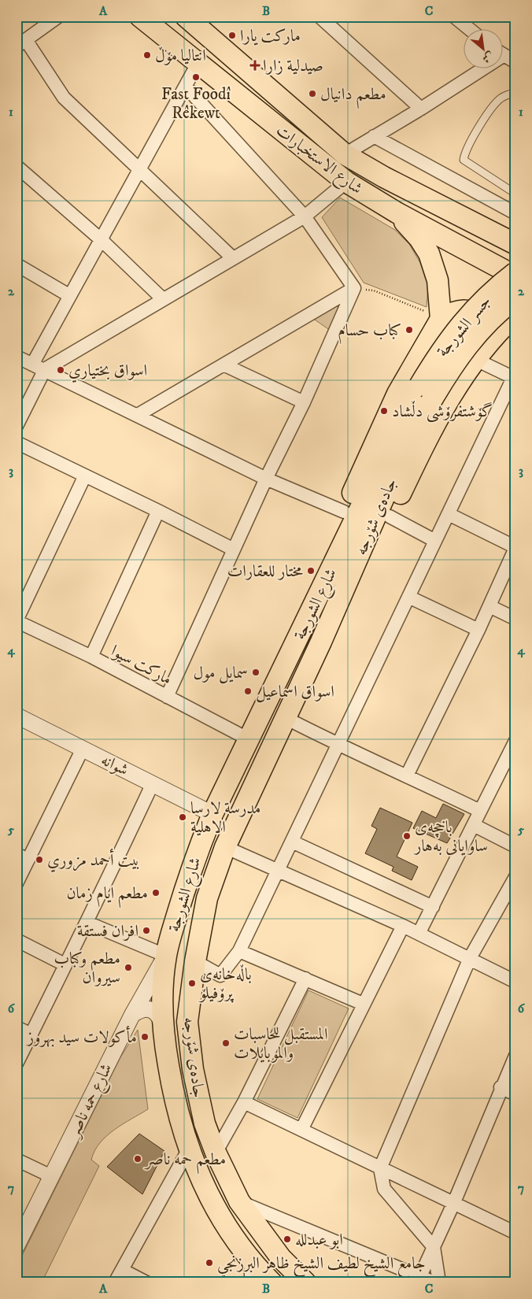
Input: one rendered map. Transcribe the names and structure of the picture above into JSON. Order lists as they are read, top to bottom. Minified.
{"streets":{"main road":["شارع الاستخبارات","جسر الشورجة","جادەی شۆرجە","شارع الشورجة"],"street":["مارکت سیوا","شوانە","شارع حمه ناصر"]},"crossings":[["جسر الشورجة","جادەی شۆرجە"],["جسر الشورجة","شارع الشورجة"],["جادەی شۆرجە","شارع الشورجة"],["شارع الشورجة","مارکت سیوا"],["شارع الشورجة","شوانە"],["شارع الشورجة","شارع حمه ناصر"]],"places":{"other":["ماركت يارا","انتالیا مۆڵ","Fast Foodî Rêkewt","مطعم دانيال","كباب حسام","اسواق بختياري","گۆشتفرۆشی دڵشاد","مختار للعقارات","سمايل مول","اسواق اسماعيل","مدرسة لارسا الاهلية","باخچەی ساوایانی بەهار","بيت أحمد مزوري","مطعم ايام زمان","افران فستقة","مطعم وكباب سيروان","باڵەخانەی پرۆفیلۆ","مأكولات سيد بهروز","المستقبل للحاسبات والموبايلات","مطعم حمه ناصر","ابو عبدلله","جامع الشيخ لطيف الشيخ ظاهر البرزنجي"],"health":["صيدلية زارا"]},"north":"bottom right","grid":{"columns":["A","B","C"],"rows":["1","2","3","4","5","6","7"]}}
